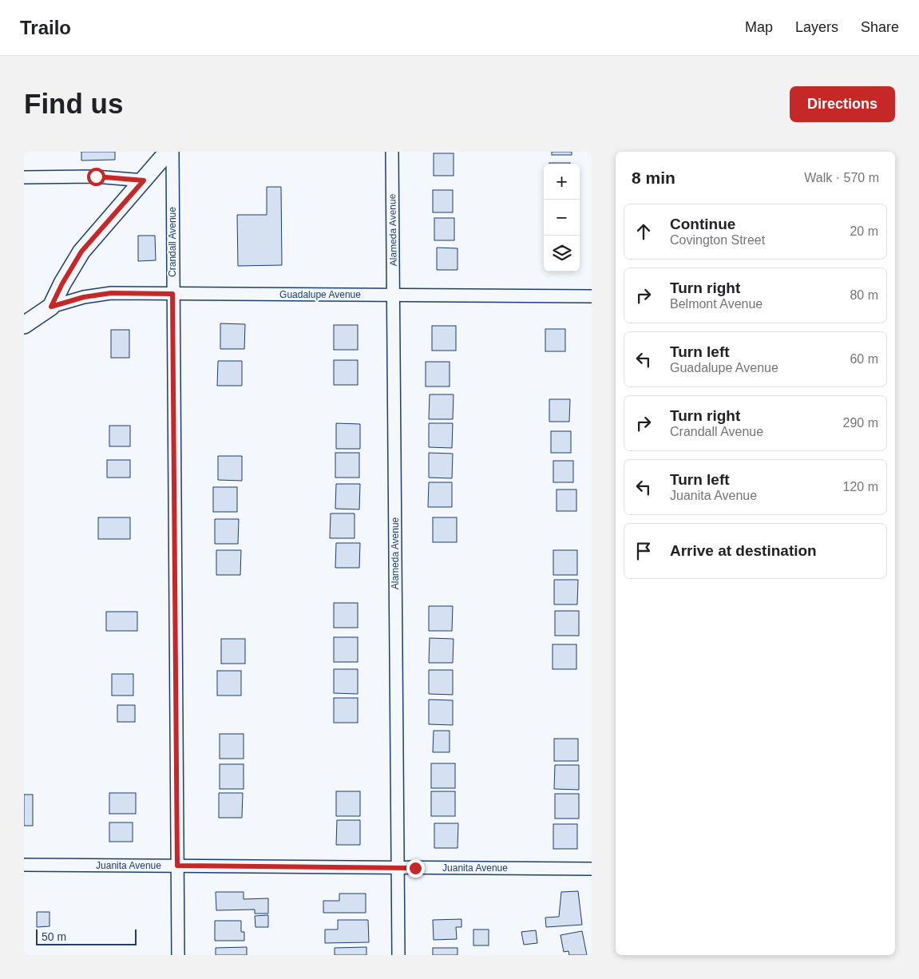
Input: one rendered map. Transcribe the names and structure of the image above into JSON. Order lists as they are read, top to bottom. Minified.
{"streets":{"street":["Alameda Avenue","Crandall Avenue","Guadalupe Avenue","Juanita Avenue"]},"crossings":[["Alameda Avenue","Guadalupe Avenue"],["Alameda Avenue","Juanita Avenue"],["Crandall Avenue","Guadalupe Avenue"],["Crandall Avenue","Juanita Avenue"]],"scale_bar":"50 m","page":{"header":"Trailo","nav":["Map","Layers","Share"],"buttons":"Directions","title":"Find us","heading":["8 min","Walk · 570 m"],"map_buttons":["+","−"],"list":[["Continue","Covington Street","20 m"],["Turn right","Belmont Avenue","80 m"],["Turn left","Guadalupe Avenue","60 m"],["Turn right","Crandall Avenue","290 m"],["Turn left","Juanita Avenue","120 m"],"Arrive at destination"],"scale":"50 m"}}
